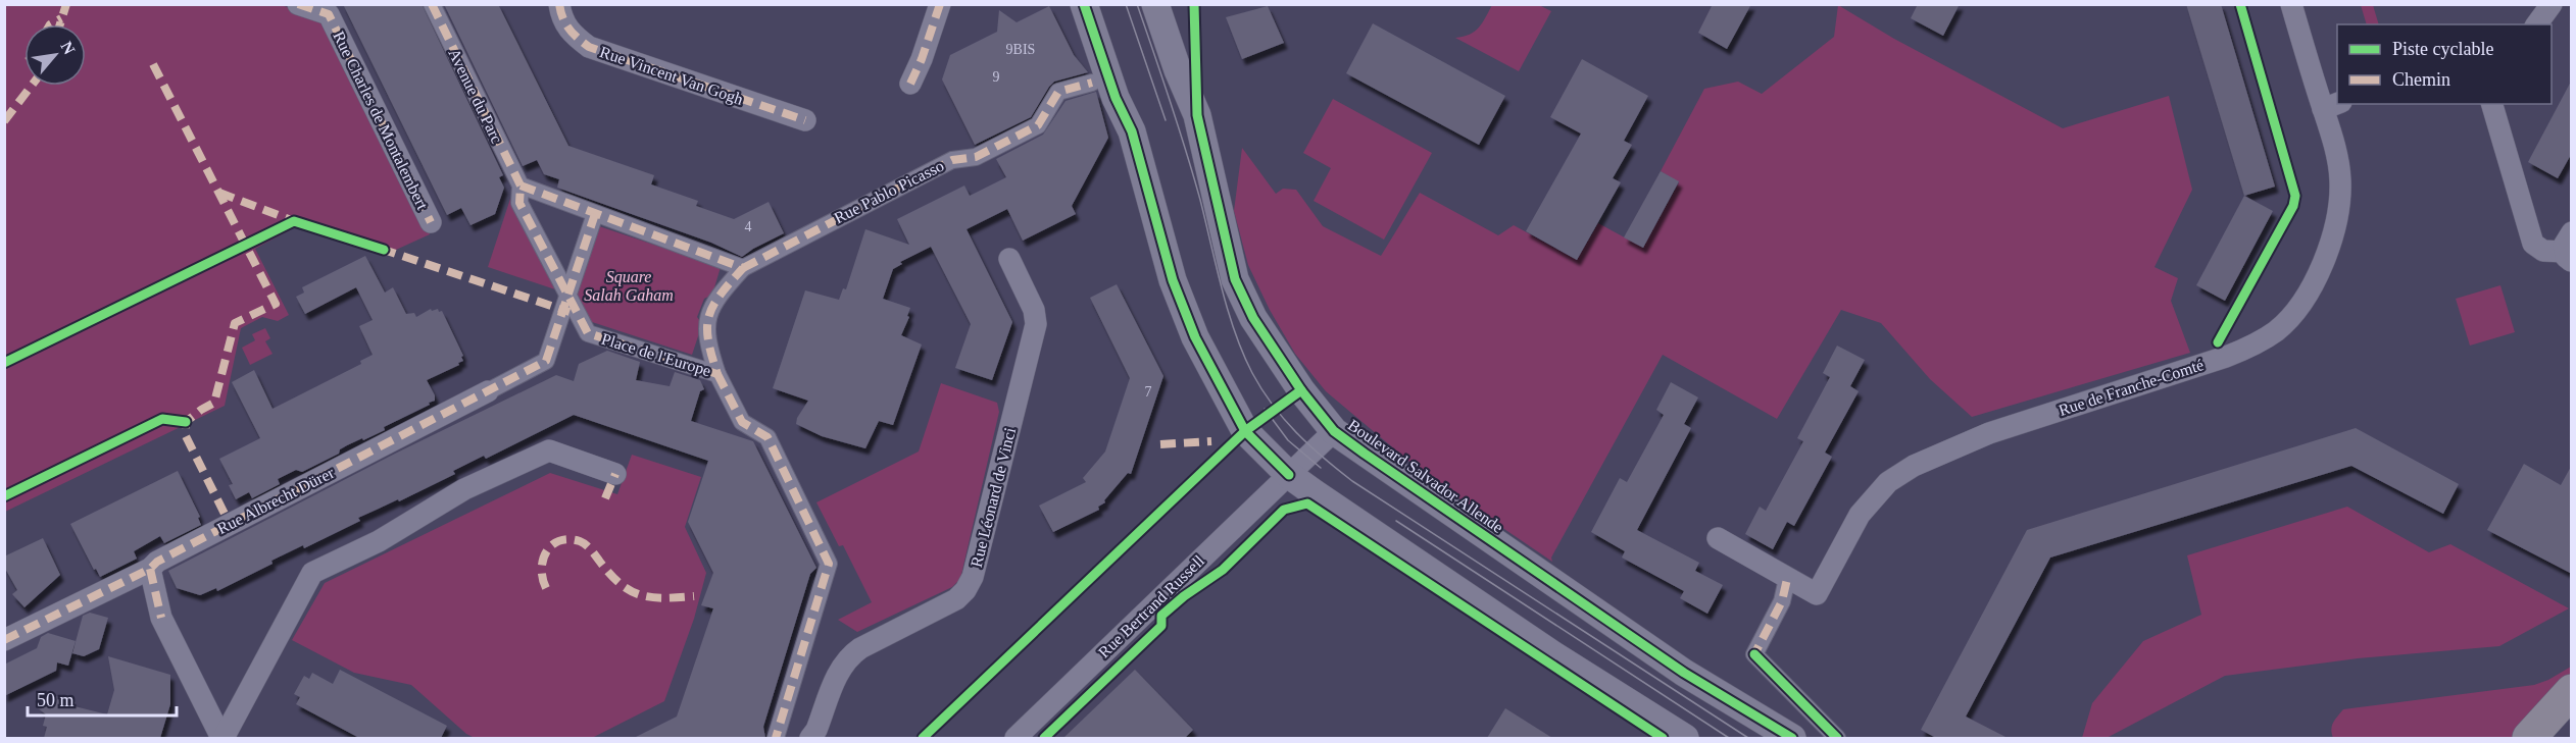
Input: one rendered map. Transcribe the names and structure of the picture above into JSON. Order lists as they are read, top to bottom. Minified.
{"streets":{"street":["Rue Vincent Van Gogh","Avenue du Parc","Rue Charles de Montalembert","Rue Pablo Picasso","Place de l'Europe","Rue de Franche-Comté","Boulevard Salvador Allende","Rue Léonard de Vinci","Rue Albrecht Dürer","Rue Bertrand Russell"]},"crossings":[["Avenue du Parc","Place de l'Europe"],["Rue Pablo Picasso","Place de l'Europe"],["Place de l'Europe","Rue Albrecht Dürer"],["Boulevard Salvador Allende","Rue Bertrand Russell"]],"parks":["Square Salah Gaham"],"house_numbers":["9BIS","9","4","7"],"legend":["Piste cyclable","Chemin"],"scale_bar":"50 m","north":"top right"}
